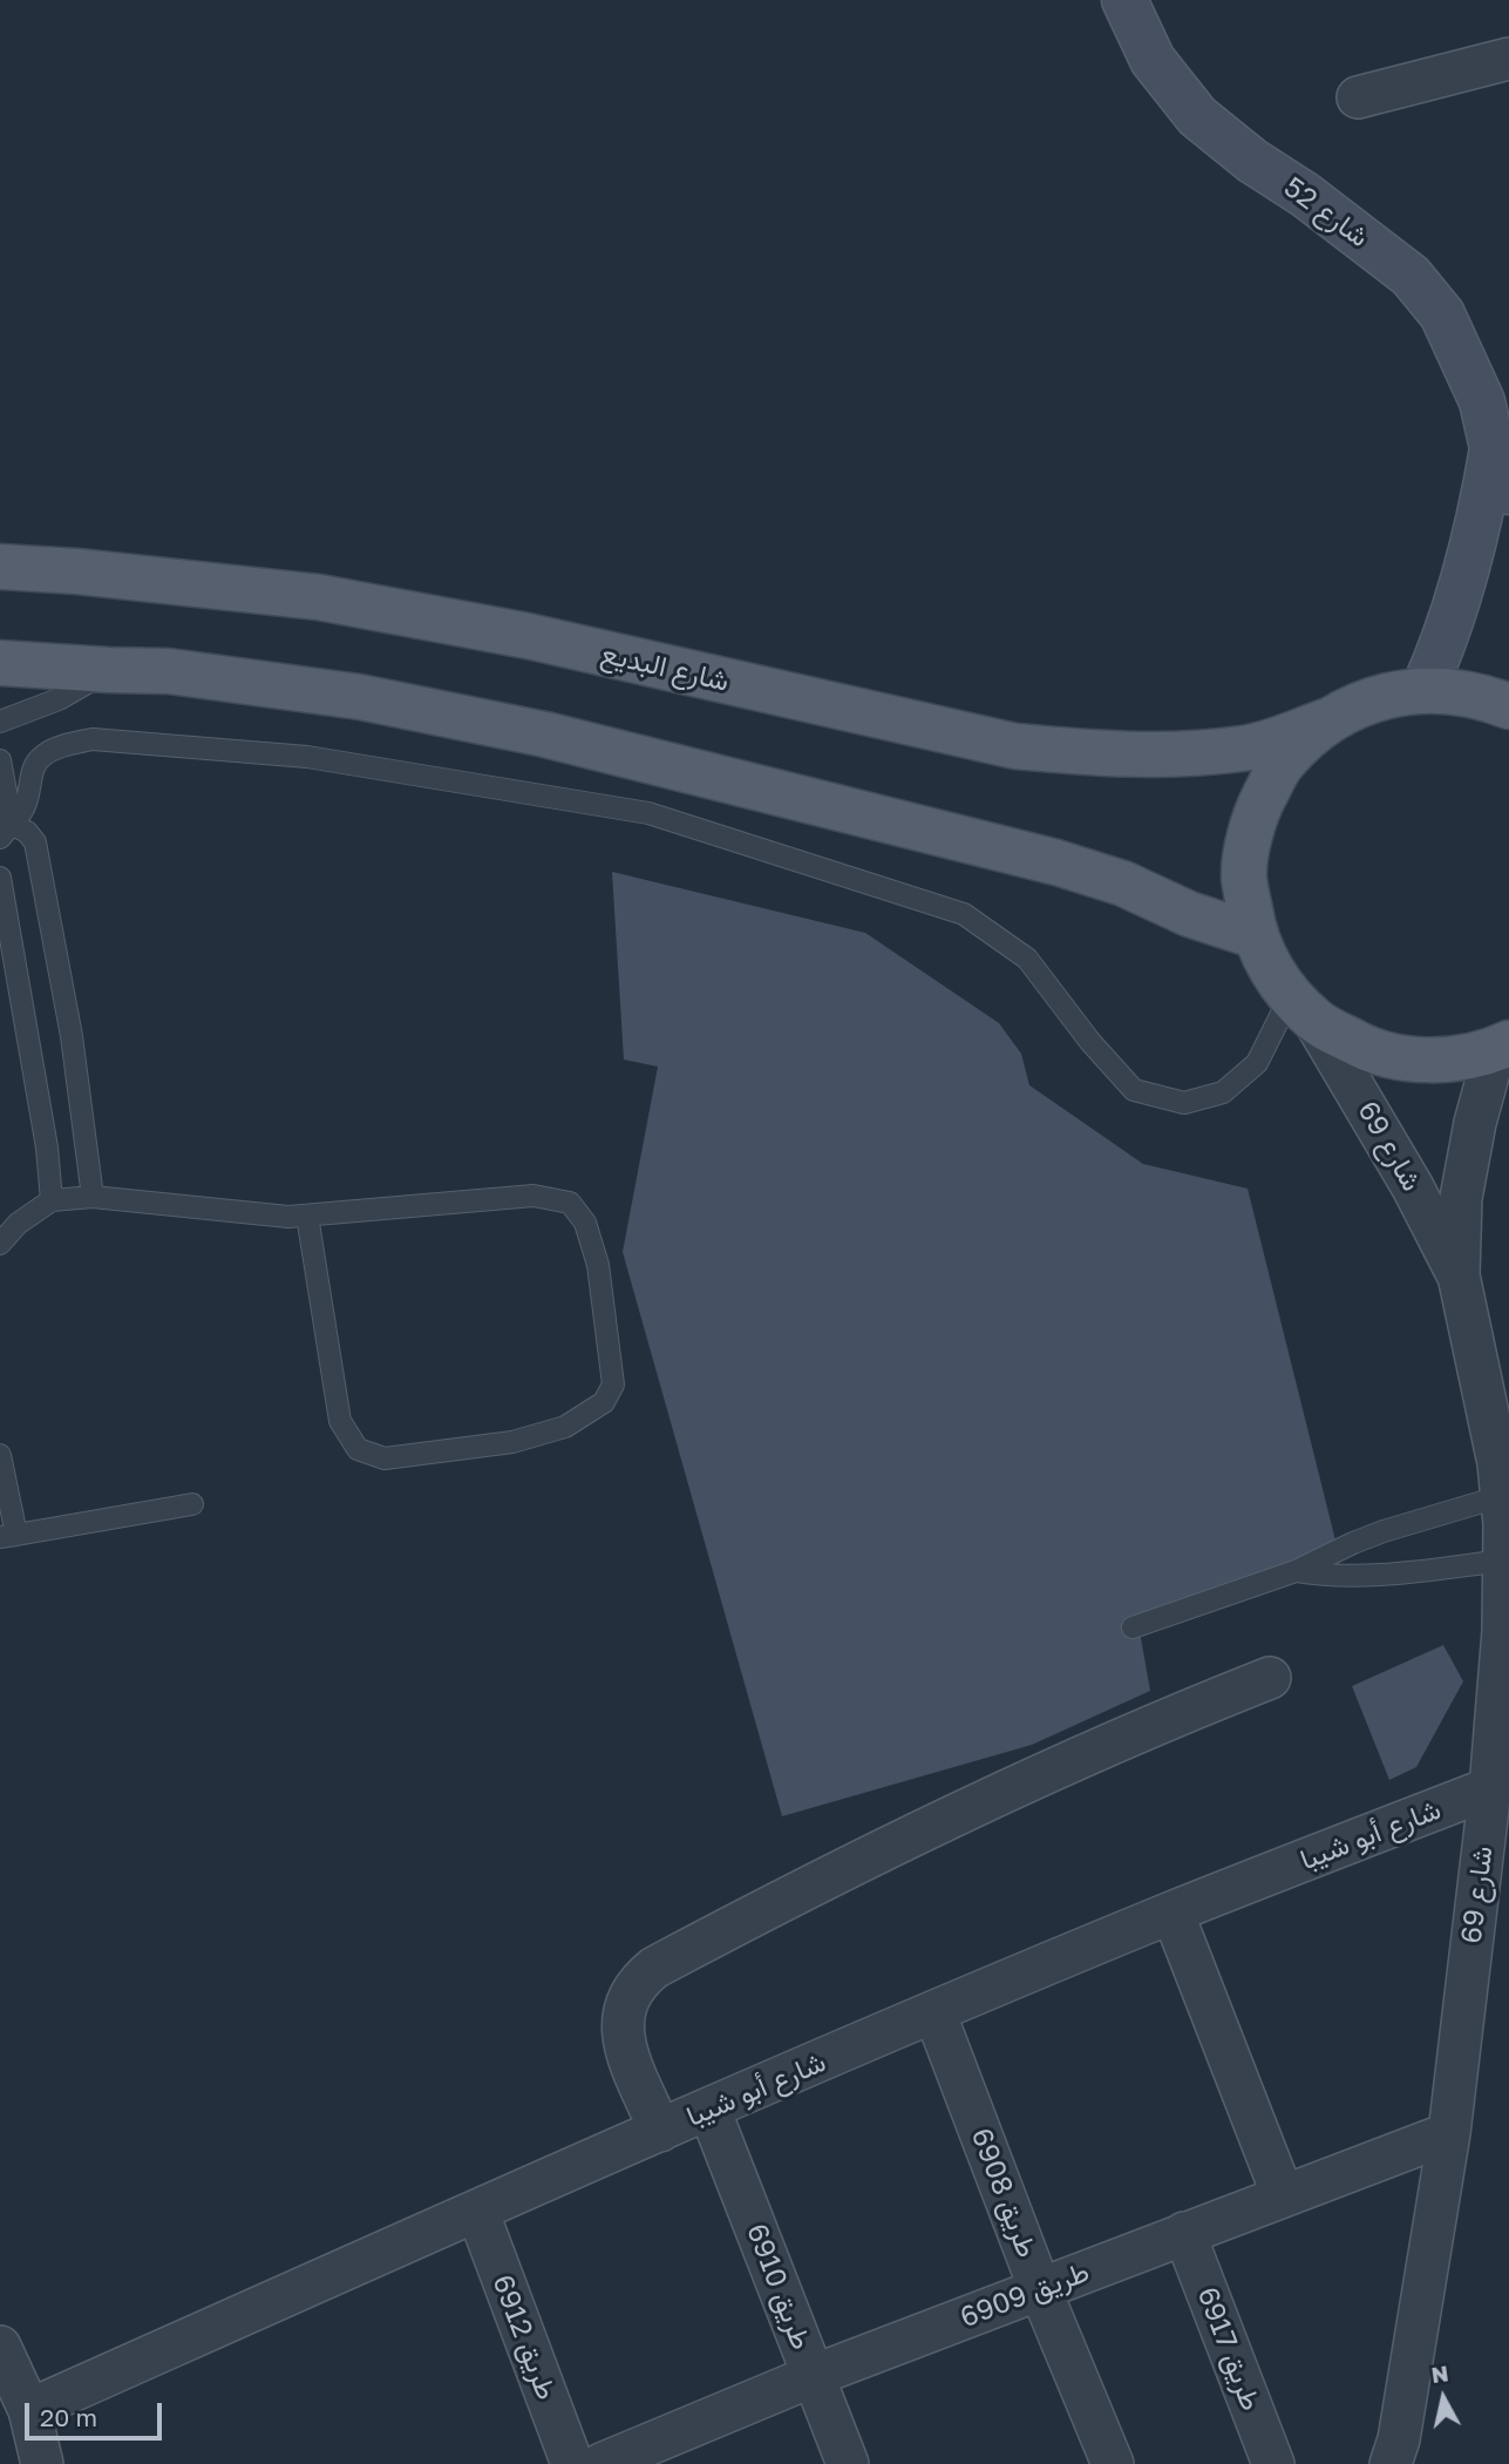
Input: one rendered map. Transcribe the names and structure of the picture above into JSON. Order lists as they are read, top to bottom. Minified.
{"streets":{"main road":["شارع البديع"],"street":["شارع 52","شارع 69","شارع أبو شيبا","طريق 6908","طريق 6910","طريق 6909","طريق 6912","طريق 6917"]},"crossings":[["شارع 69","شارع أبو شيبا"],["شارع 69","طريق 6909"],["شارع أبو شيبا","طريق 6908"],["شارع أبو شيبا","طريق 6910"],["شارع أبو شيبا","طريق 6912"],["طريق 6908","طريق 6909"],["طريق 6910","طريق 6909"],["طريق 6909","طريق 6917"]],"scale_bar":"20 m","north":"top"}
